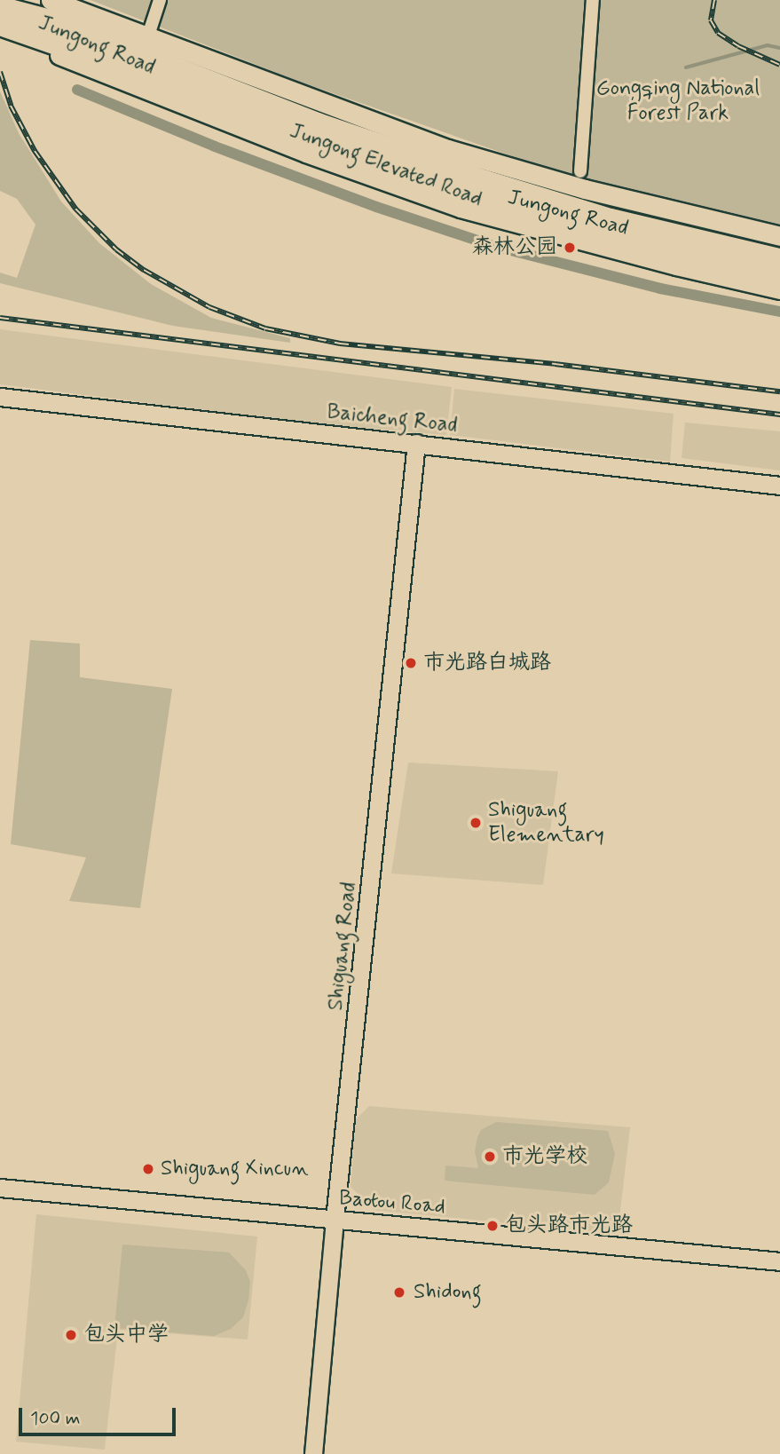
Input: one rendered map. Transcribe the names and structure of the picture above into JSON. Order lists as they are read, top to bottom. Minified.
{"streets":{"highway":["Jungong Elevated Road"],"main road":["Jungong Road"],"street":["Baicheng Road","Shiguang Road","Baotou Road"]},"crossings":[["Jungong Road","Jungong Elevated Road"],["Baicheng Road","Shiguang Road"],["Shiguang Road","Baotou Road"]],"parks":["Gongqing National Forest Park"],"places":["森林公园","市光路白城路","Shiguang Elementary","市光学校","Shiguang Xincun","包头路市光路","Shidong","包头中学"],"scale_bar":"100 m"}
